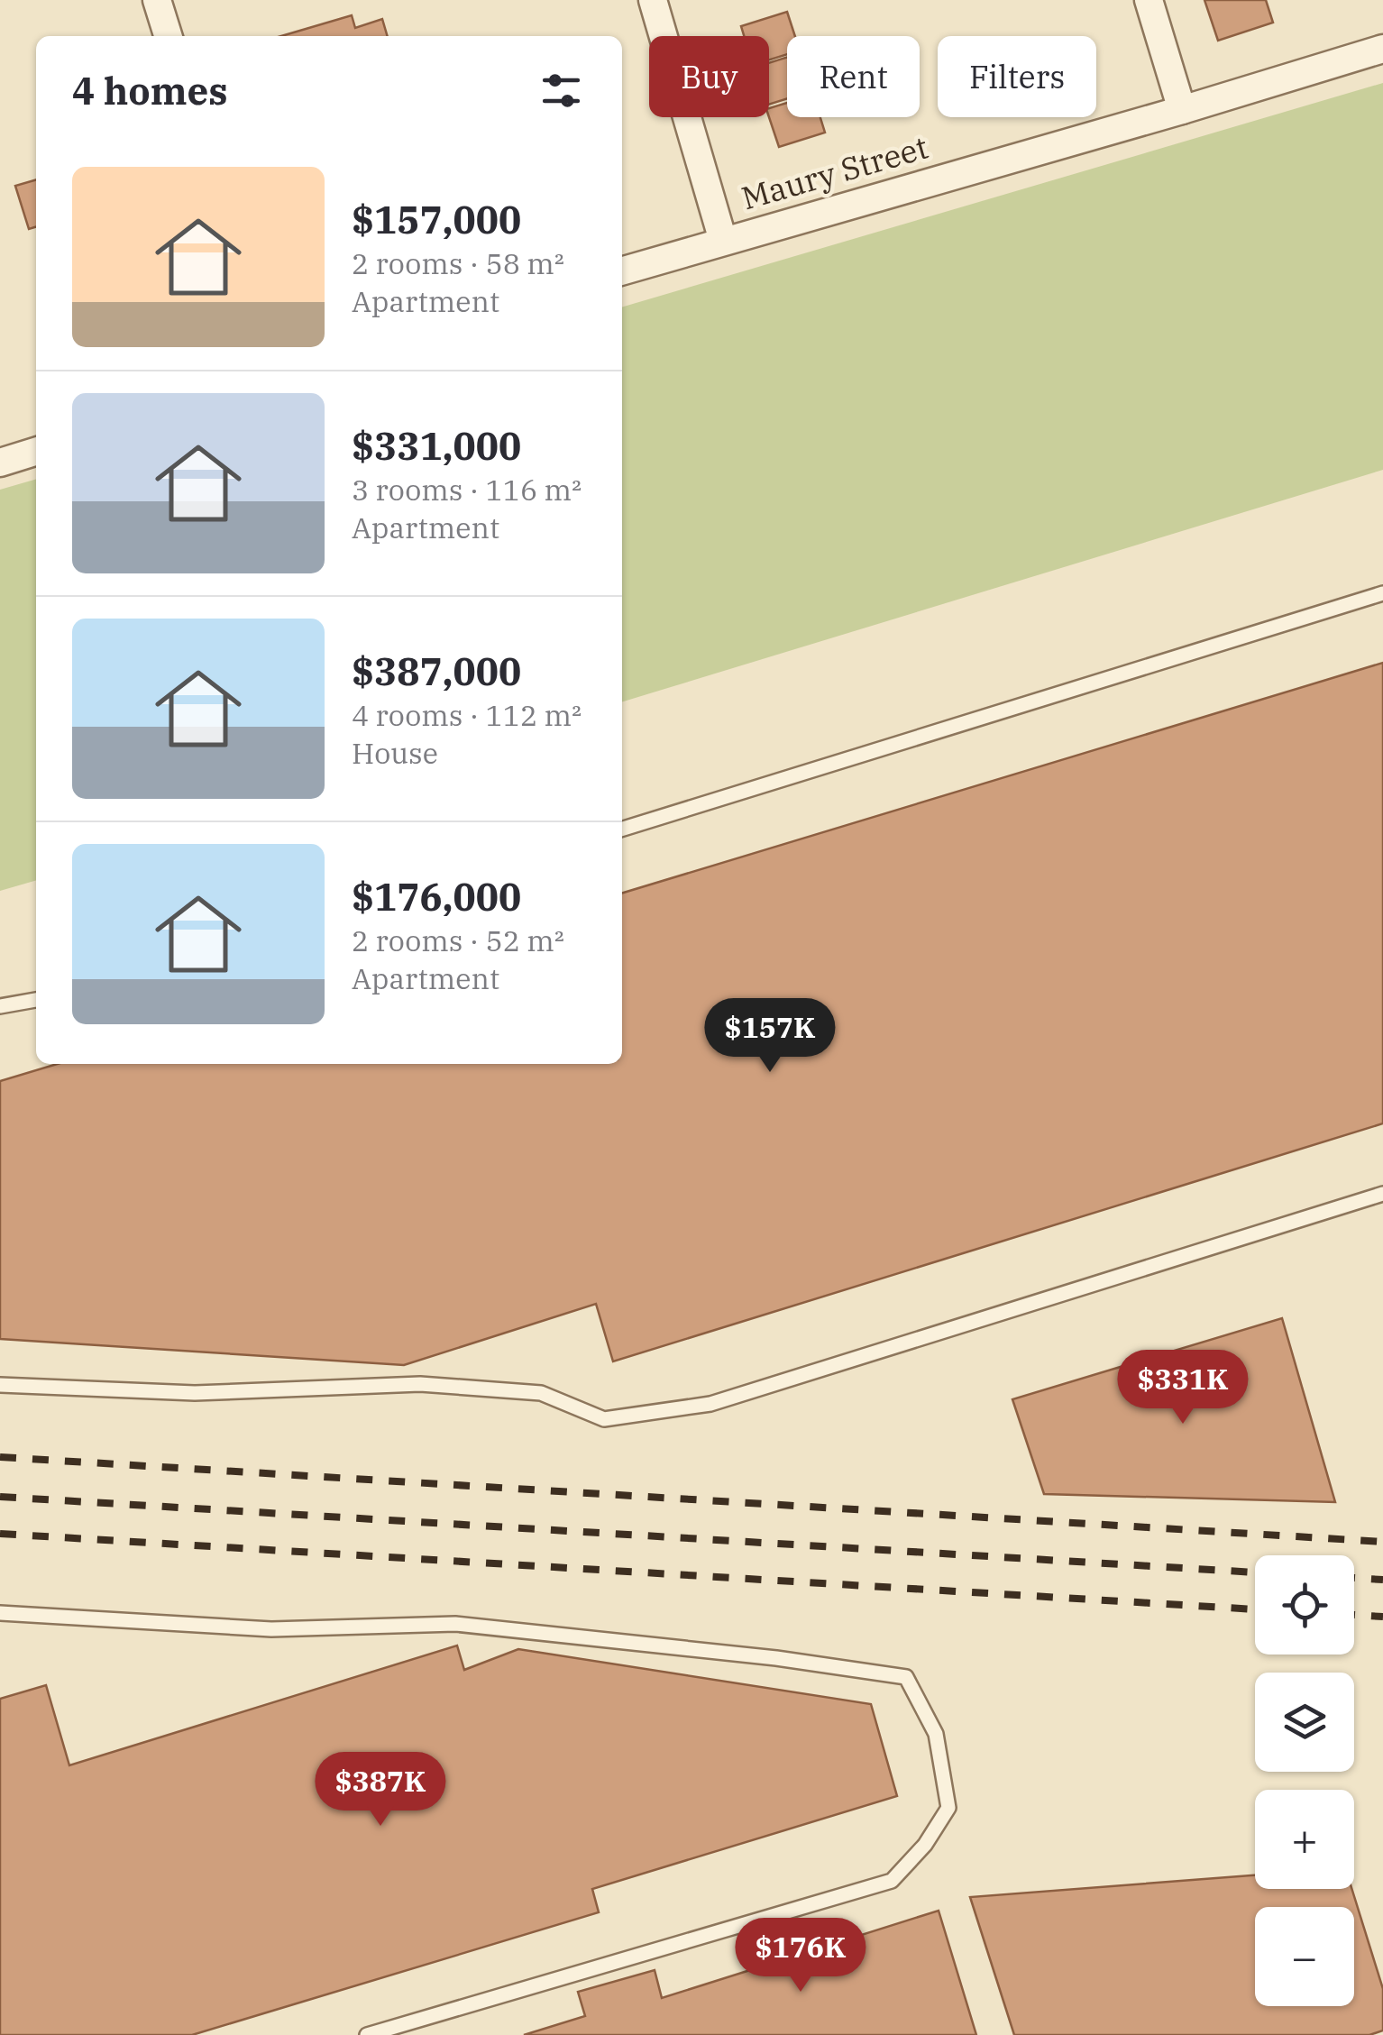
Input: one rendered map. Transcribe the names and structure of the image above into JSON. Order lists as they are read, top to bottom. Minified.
{"streets":{"street":["Maury Street"]},"page":{"chip":["Buy","Rent","Filters"],"heading":"4 homes","list":[{"name":"$157,000","note":"2 rooms · 58 m² · Apartment"},{"name":"$331,000","note":"3 rooms · 116 m² · Apartment"},{"name":"$387,000","note":"4 rooms · 112 m² · House"},{"name":"$176,000","note":"2 rooms · 52 m² · Apartment"}],"price":["$157K","$331K","$387K","$176K"],"map_buttons":["+","−"]}}
